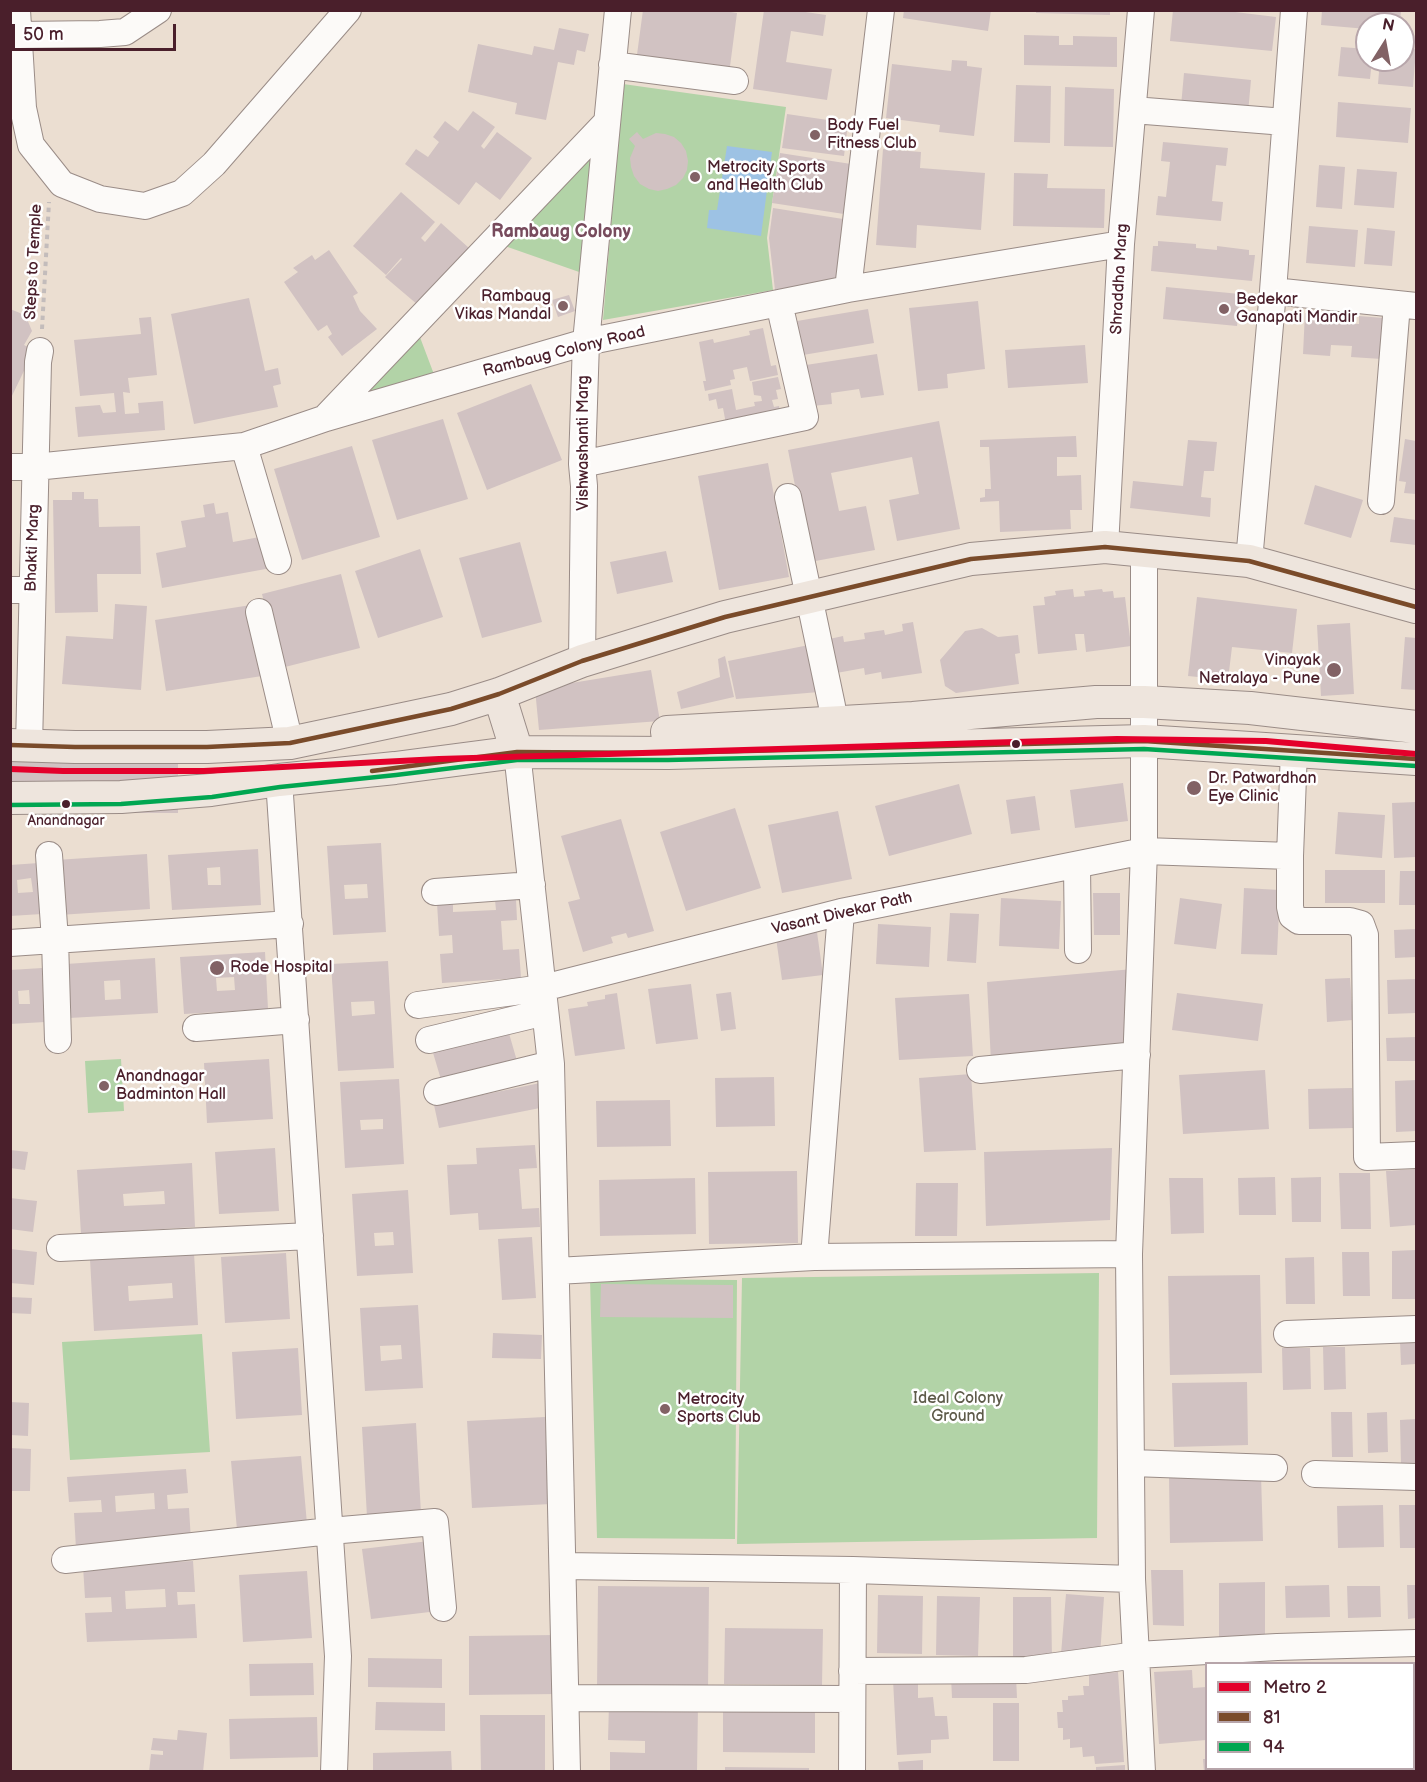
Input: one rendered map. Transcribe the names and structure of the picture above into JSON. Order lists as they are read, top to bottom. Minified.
{"streets":{"street":["Shraddha Marg","Rambaug Colony Road","Vishwashanti Marg","Bhakti Marg","Vasant Divekar Path"],"path":["Steps to Temple"]},"crossings":[["Steps to Temple","Bhakti Marg"],["Shraddha Marg","Rambaug Colony Road"],["Rambaug Colony Road","Vishwashanti Marg"],["Rambaug Colony Road","Bhakti Marg"]],"districts":["Rambaug Colony"],"parks":["Ideal Colony Ground"],"places":["Body Fuel Fitness Club","Metrocity Sports and Health Club","Rambaug Vikas Mandal","Bedekar Ganapati Mandir","Vinayak Netralaya - Pune","Dr. Patwardhan Eye Clinic","Anandnagar","Rode Hospital","Anandnagar Badminton Hall","Metrocity Sports Club"],"lines":["transit line 81","metro line 2","transit line 94"],"legend":["Metro 2","81","94"],"scale_bar":"50 m","north":"top"}
